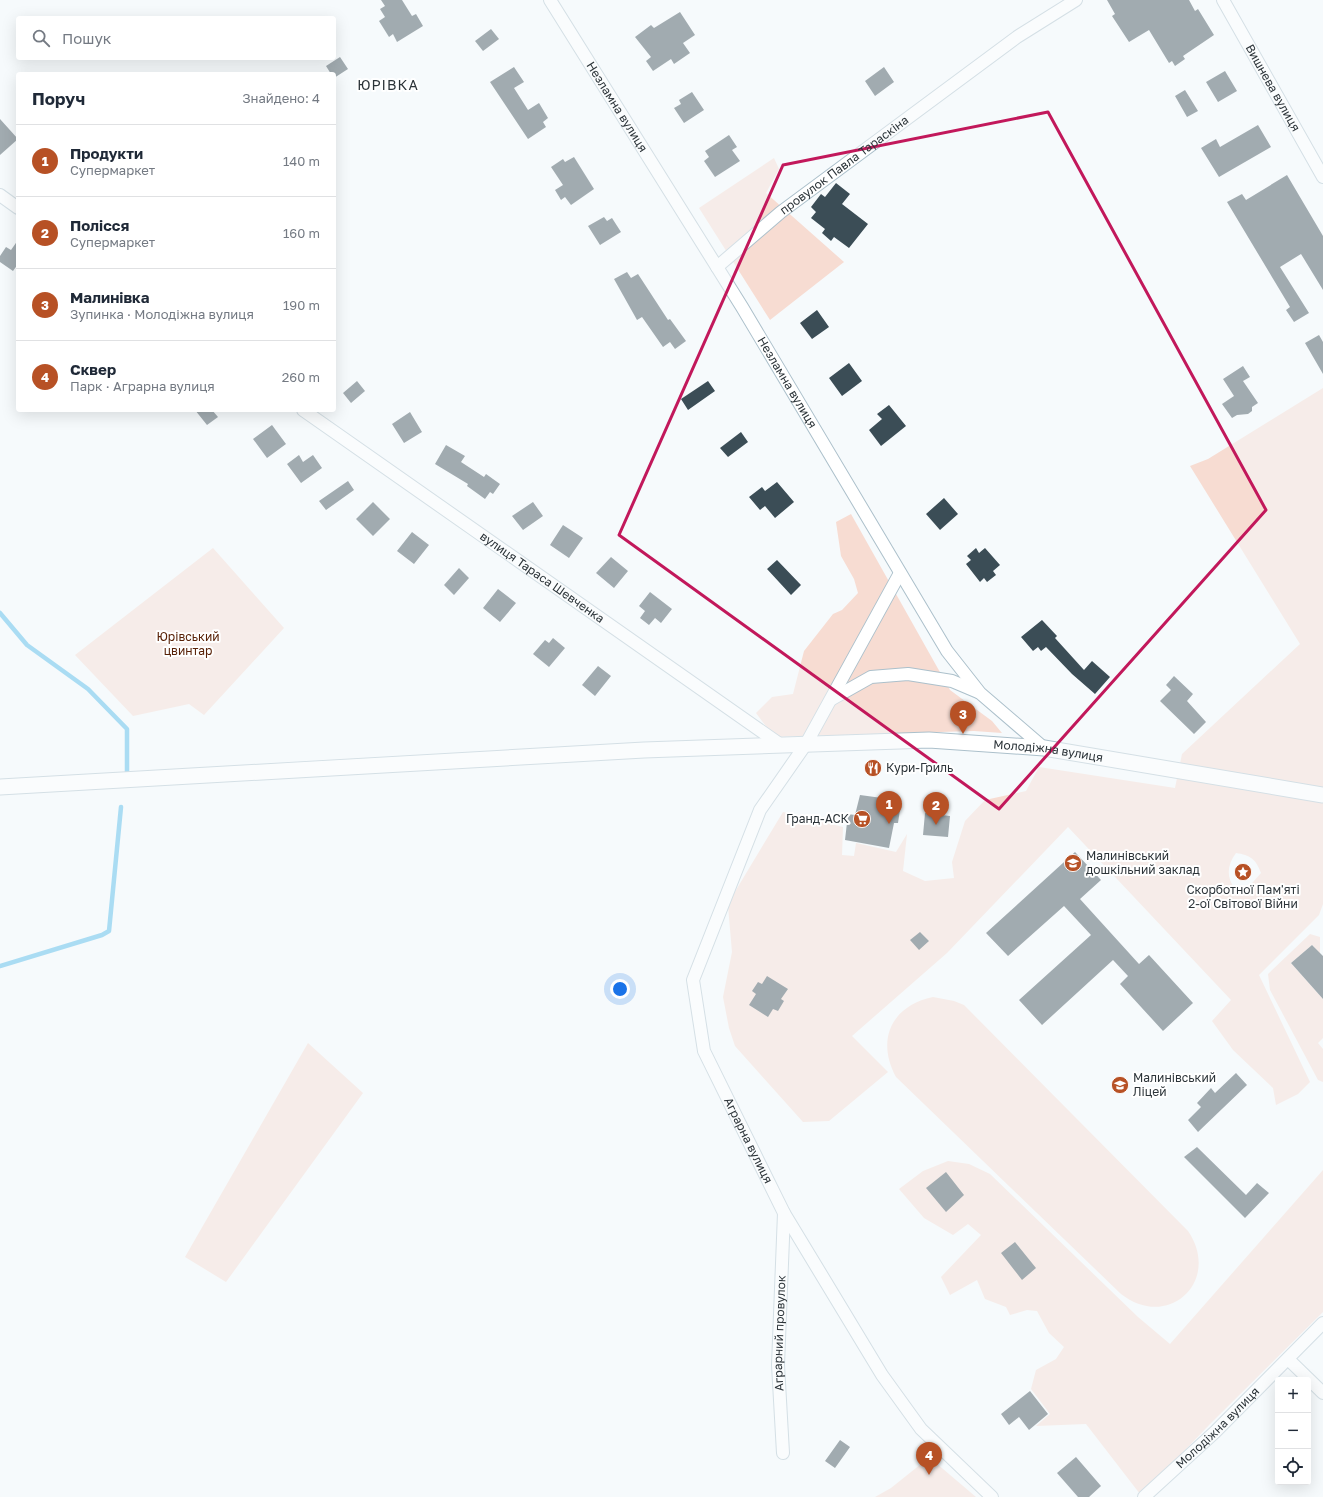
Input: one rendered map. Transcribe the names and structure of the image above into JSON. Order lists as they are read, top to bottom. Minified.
{"streets":{"street":["Вишнева вулиця","Незламна вулиця","провулок Павла Тараскіна","вулиця Тараса Шевченка","Молодіжна вулиця","Аграрна вулиця","Аграрний провулок"]},"crossings":[["Незламна вулиця","провулок Павла Тараскіна"],["Незламна вулиця","Молодіжна вулиця"],["Незламна вулиця","Аграрна вулиця"],["вулиця Тараса Шевченка","Молодіжна вулиця"],["Молодіжна вулиця","Аграрна вулиця"],["Аграрна вулиця","Аграрний провулок"]],"districts":["ЮРІВКА"],"parks":["Юрівський цвинтар"],"places":{"restaurant":["Кури-Гриль"],"supermarket":["Гранд-АСК"],"school or university":["Малинівський дошкільний заклад","Малинівський Ліцей"],"place":["Скорботної Пам'яті 2-ої Світової Війни"]},"page":{"search":"Пошук","heading":["Поруч","Знайдено: 4"],"list":[{"mark":"1","name":"Продукти","note":"Супермаркет","value":"140 m"},{"mark":"2","name":"Полісся","note":"Супермаркет","value":"160 m"},{"mark":"3","name":"Малинівка","note":"Зупинка · Молодіжна вулиця","value":"190 m"},{"mark":"4","name":"Сквер","note":"Парк · Аграрна вулиця","value":"260 m"}],"pins":["3","1","2","4"],"map_buttons":["+","−"]}}
